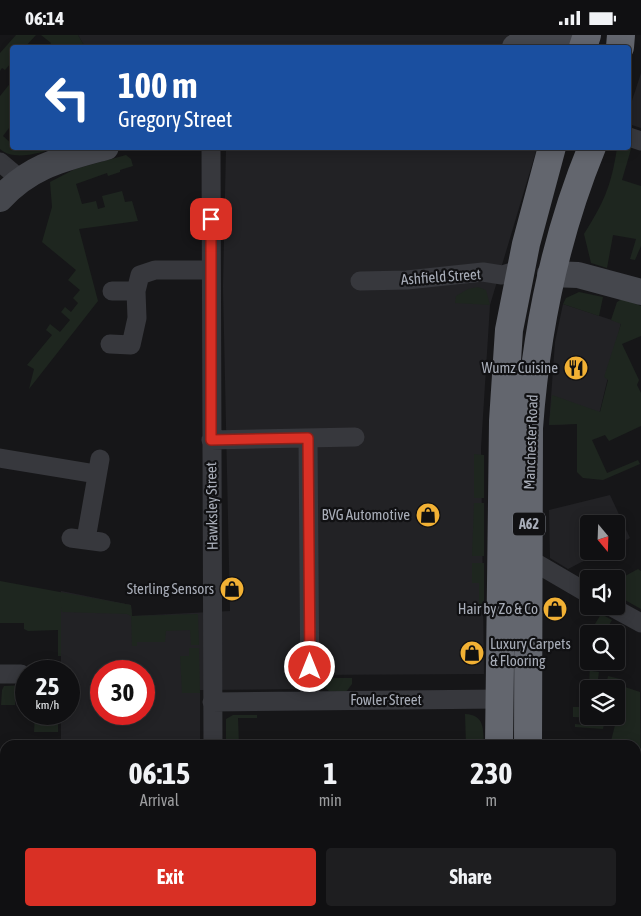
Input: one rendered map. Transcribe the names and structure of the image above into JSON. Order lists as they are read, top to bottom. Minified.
{"streets":{"highway":["Manchester Road","A62"],"street":["Ashfield Street","Hawksley Street","Fowler Street"]},"crossings":[["Ashfield Street","Manchester Road"],["Ashfield Street","A62"],["Manchester Road","A62"],["Manchester Road","Fowler Street"],["Hawksley Street","Fowler Street"]],"places":{"restaurant":["Wumz Cuisine"],"shop":["BVG Automotive","Sterling Sensors","Hair by Zo & Co","Luxury Carpets & Flooring"]},"north":"bottom","page":{"status":"06:14","turn":["100 m","Gregory Street"],"speed":"25 km/h","limit":"30","eta":["06:15","Arrival","1","min","230","m"],"buttons":["Exit","Share"]}}
